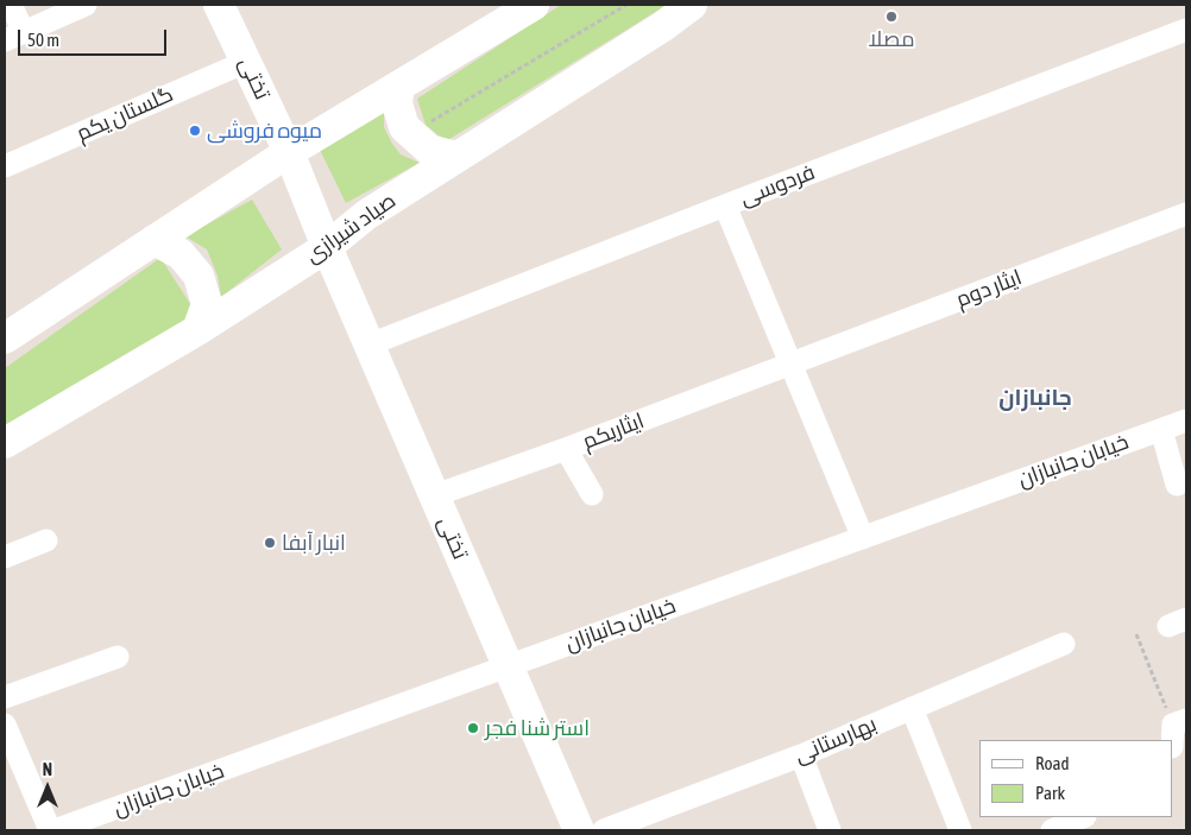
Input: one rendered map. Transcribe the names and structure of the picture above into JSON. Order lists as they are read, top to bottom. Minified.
{"streets":{"main road":["تختی","صیاد شیرازی"],"street":["گلستان یکم","فردوسی","ایثار دوم","ایثاریکم","خیابان جانبازان","بهارستانی"]},"crossings":[["تختی","گلستان یکم"],["تختی","فردوسی"],["تختی","صیاد شیرازی"],["تختی","ایثاریکم"],["تختی","خیابان جانبازان"],["ایثار دوم","ایثاریکم"]],"districts":["جانبازان"],"places":["مصلا","میوه فروشی","انبار آبفا","استر شنا فجر"],"legend":["Road","Park"],"scale_bar":"50 m","north":"top"}
